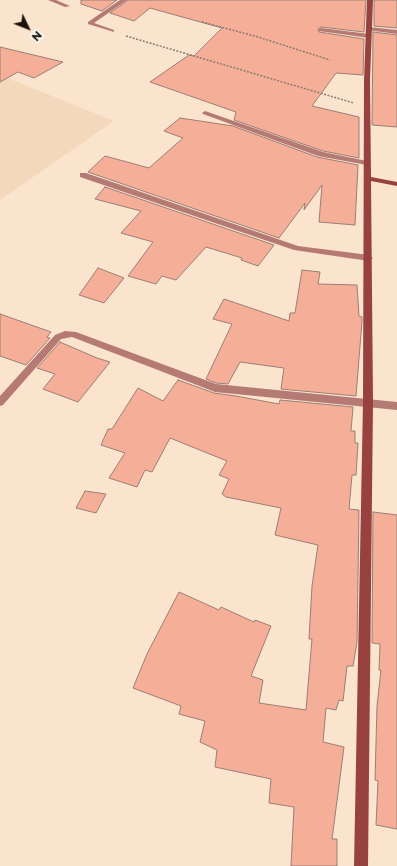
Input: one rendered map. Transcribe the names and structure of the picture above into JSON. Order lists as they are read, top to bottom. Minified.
{"north":"bottom right"}
